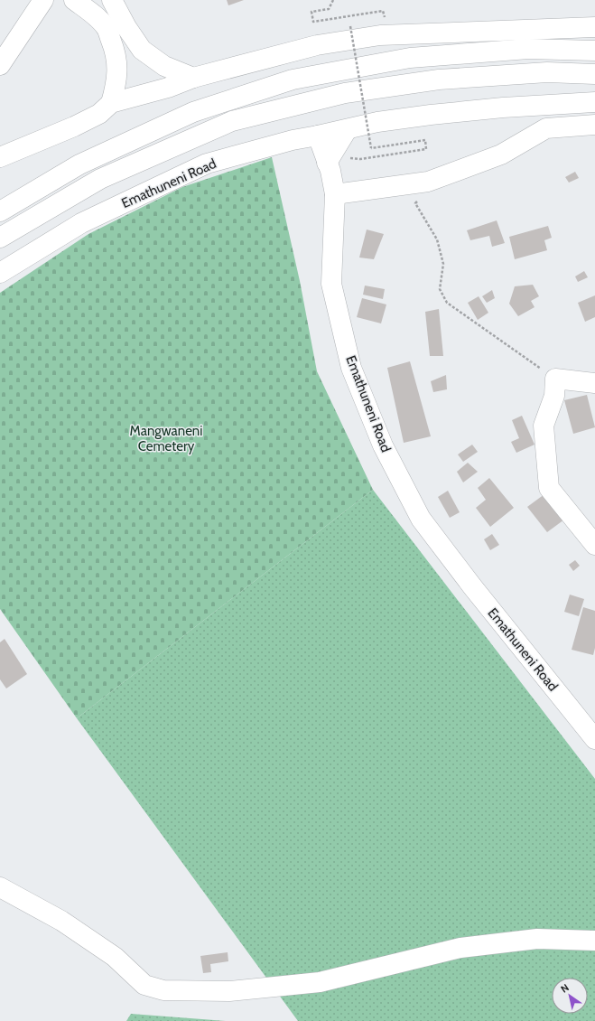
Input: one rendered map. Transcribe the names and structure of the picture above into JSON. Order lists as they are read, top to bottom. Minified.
{"streets":{"main road":["Emathuneni Road"]},"parks":["Mangwaneni Cemetery"],"north":"top left"}
